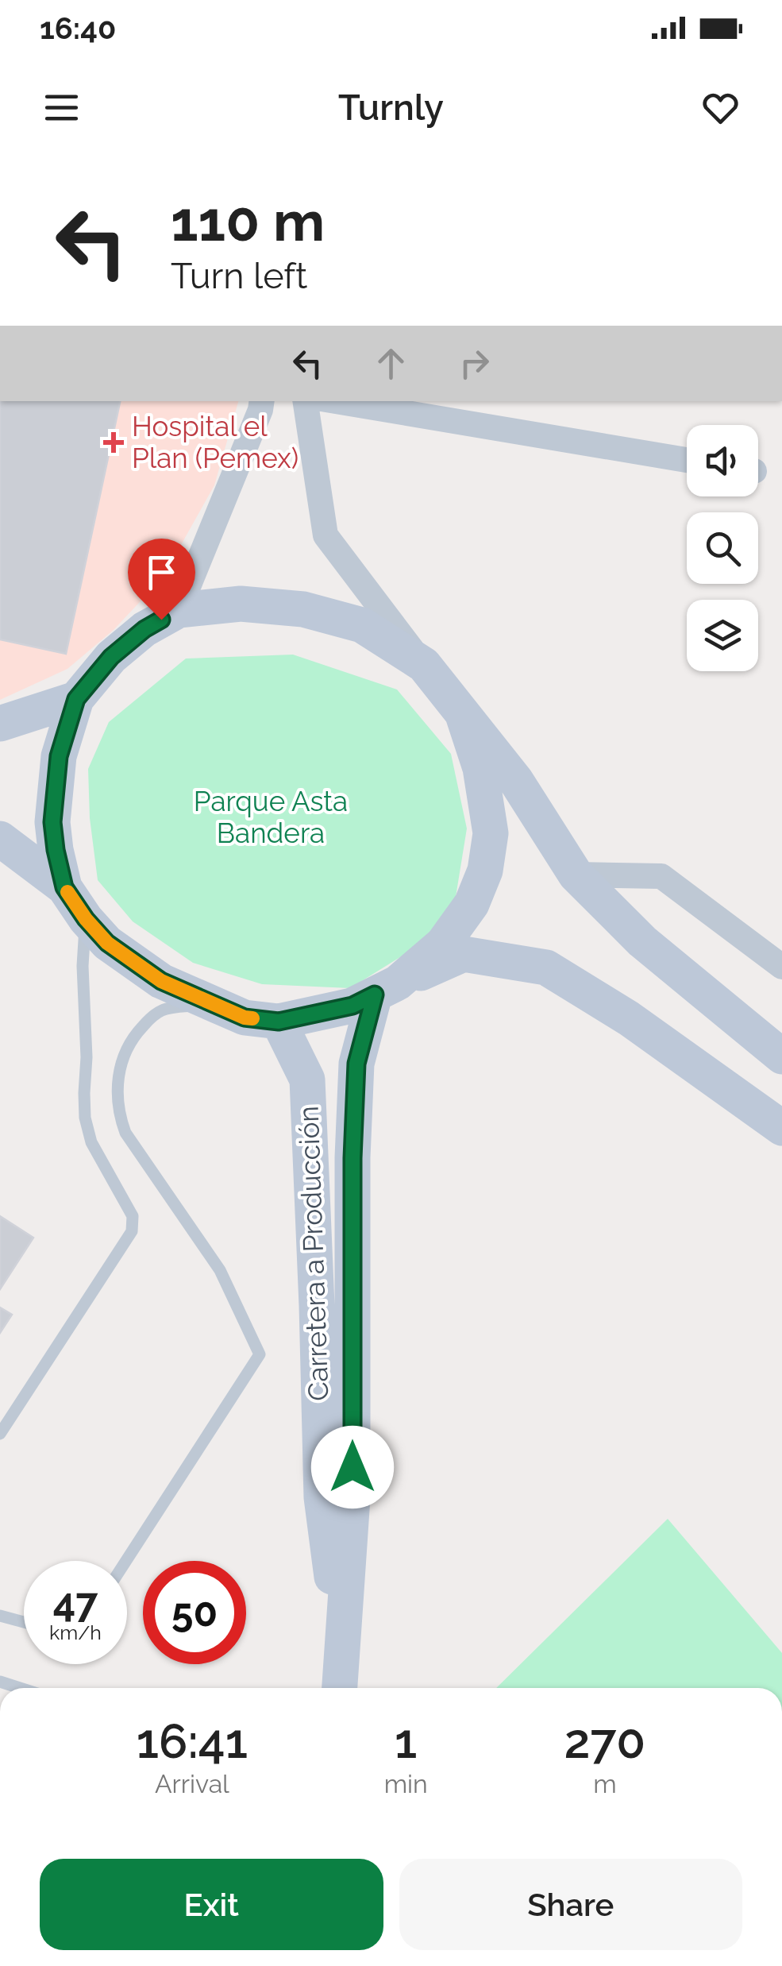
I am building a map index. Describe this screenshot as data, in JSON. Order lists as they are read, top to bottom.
{
  "streets": {
    "main road": ["Carretera a Producción"]
  },
  "parks": ["Parque Asta Bandera"],
  "places": {
    "health": ["Hospital el Plan (Pemex)"]
  },
  "page": {
    "status": "16:40",
    "header": "Turnly",
    "turn": ["110 m", "Turn left"],
    "speed": "47 km/h",
    "limit": "50",
    "eta": [
      "16:41",
      "Arrival",
      "1",
      "min",
      "270",
      "m"
    ],
    "buttons": ["Exit", "Share"]
  }
}
